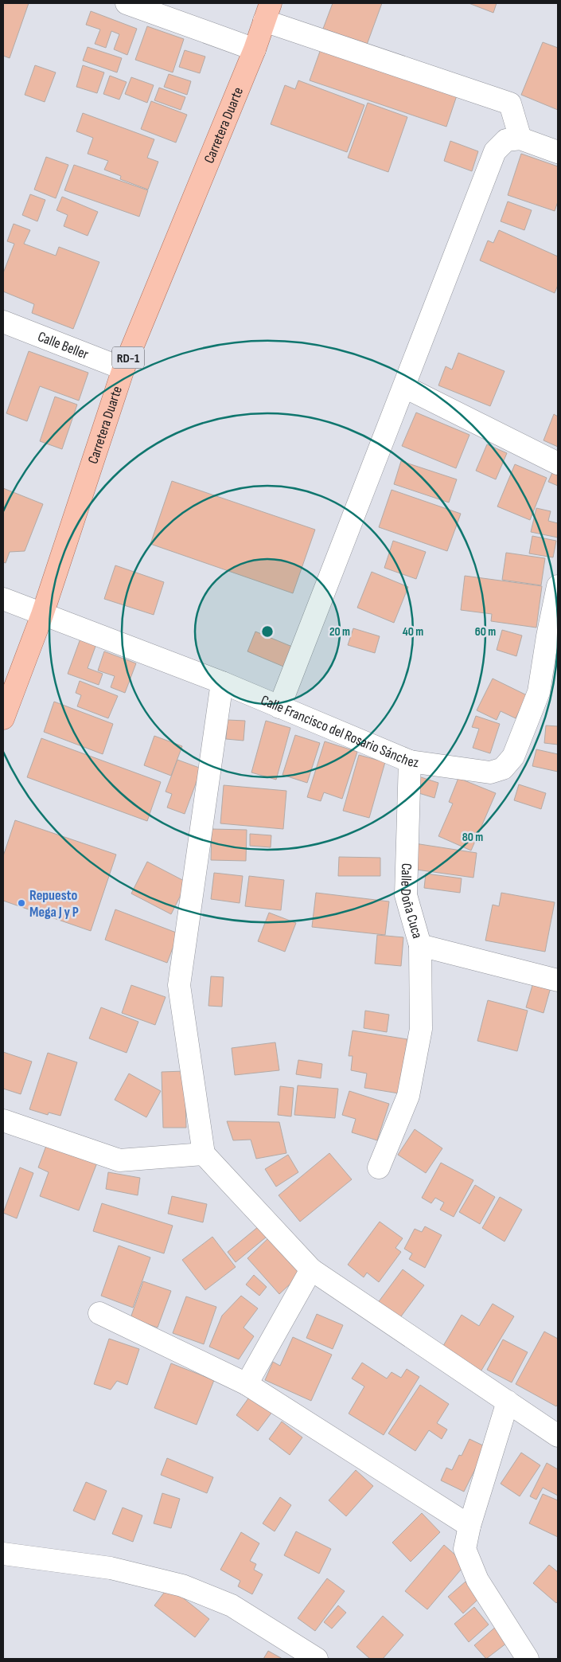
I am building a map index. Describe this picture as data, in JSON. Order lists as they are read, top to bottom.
{
  "streets": {
    "main road": ["Carretera Duarte", "RD-1"],
    "street": ["Calle Beller", "Calle Francisco del Rosario Sánchez", "Calle Doña Cuca"]
  },
  "crossings": [
    ["Carretera Duarte", "Calle Beller"],
    ["Carretera Duarte", "Calle Francisco del Rosario Sánchez"],
    ["Calle Francisco del Rosario Sánchez", "Calle Doña Cuca"]
  ],
  "places": ["Repuesto Mega J y P"],
  "rings": [
    "20 m",
    "40 m",
    "60 m",
    "80 m"
  ]
}
